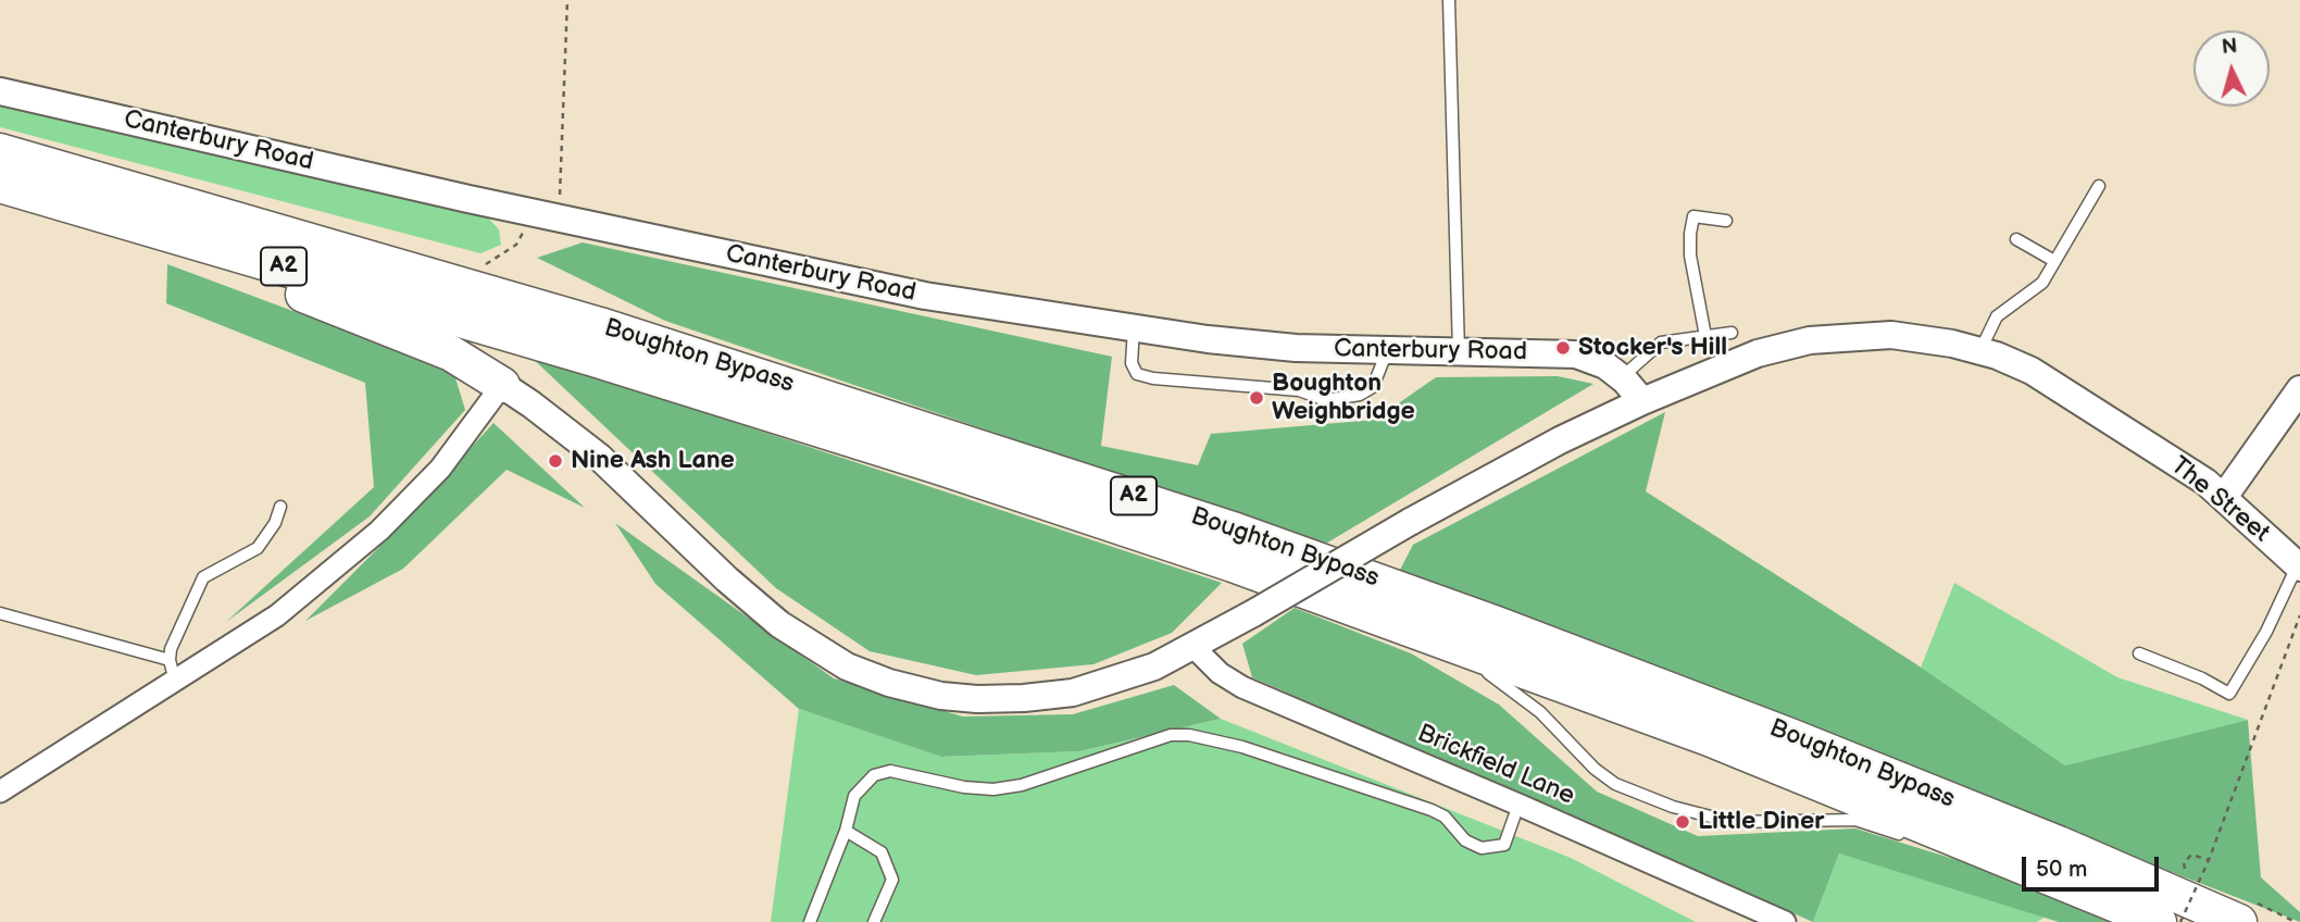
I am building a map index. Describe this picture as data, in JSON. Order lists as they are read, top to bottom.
{
  "streets": {
    "highway": ["A2", "Boughton Bypass"],
    "street": ["Canterbury Road", "The Street", "Brickfield Lane"]
  },
  "places": [
    "Stocker's Hill",
    "Boughton Weighbridge",
    "Nine Ash Lane",
    "Little Diner"
  ],
  "scale_bar": "50 m",
  "north": "top"
}
